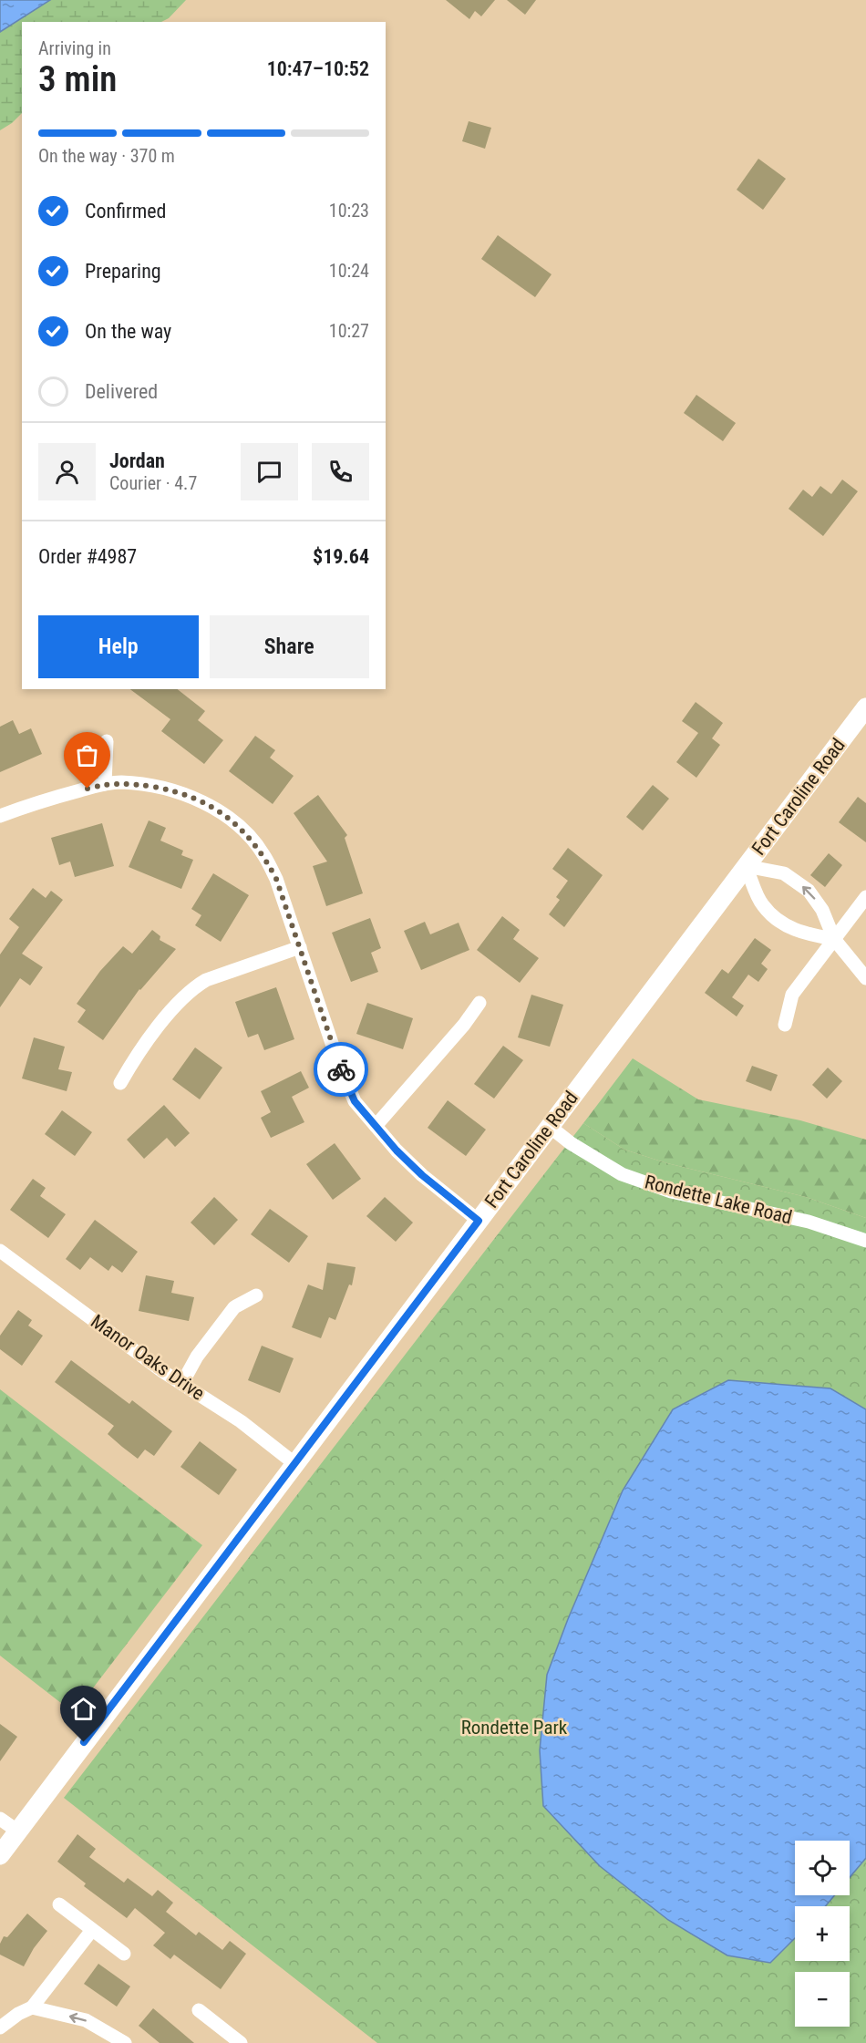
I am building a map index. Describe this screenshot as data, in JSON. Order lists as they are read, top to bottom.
{
  "streets": {
    "street": ["Fort Caroline Road", "Rondette Lake Road", "Manor Oaks Drive"]
  },
  "crossings": [
    ["Fort Caroline Road", "Rondette Lake Road"],
    ["Fort Caroline Road", "Manor Oaks Drive"]
  ],
  "parks": ["Rondette Park"],
  "page": {
    "heading": ["3 min", "Arriving in", "10:47–10:52"],
    "panel": [
      "Jordan",
      "Courier · 4.7",
      "Order #4987",
      "$19.64"
    ],
    "bar": "On the way · 370 m",
    "list": [
      ["Confirmed", "10:23"],
      ["Preparing", "10:24"],
      ["On the way", "10:27"],
      "Delivered"
    ],
    "buttons": ["Help", "Share"],
    "map_buttons": ["+", "−"]
  }
}
